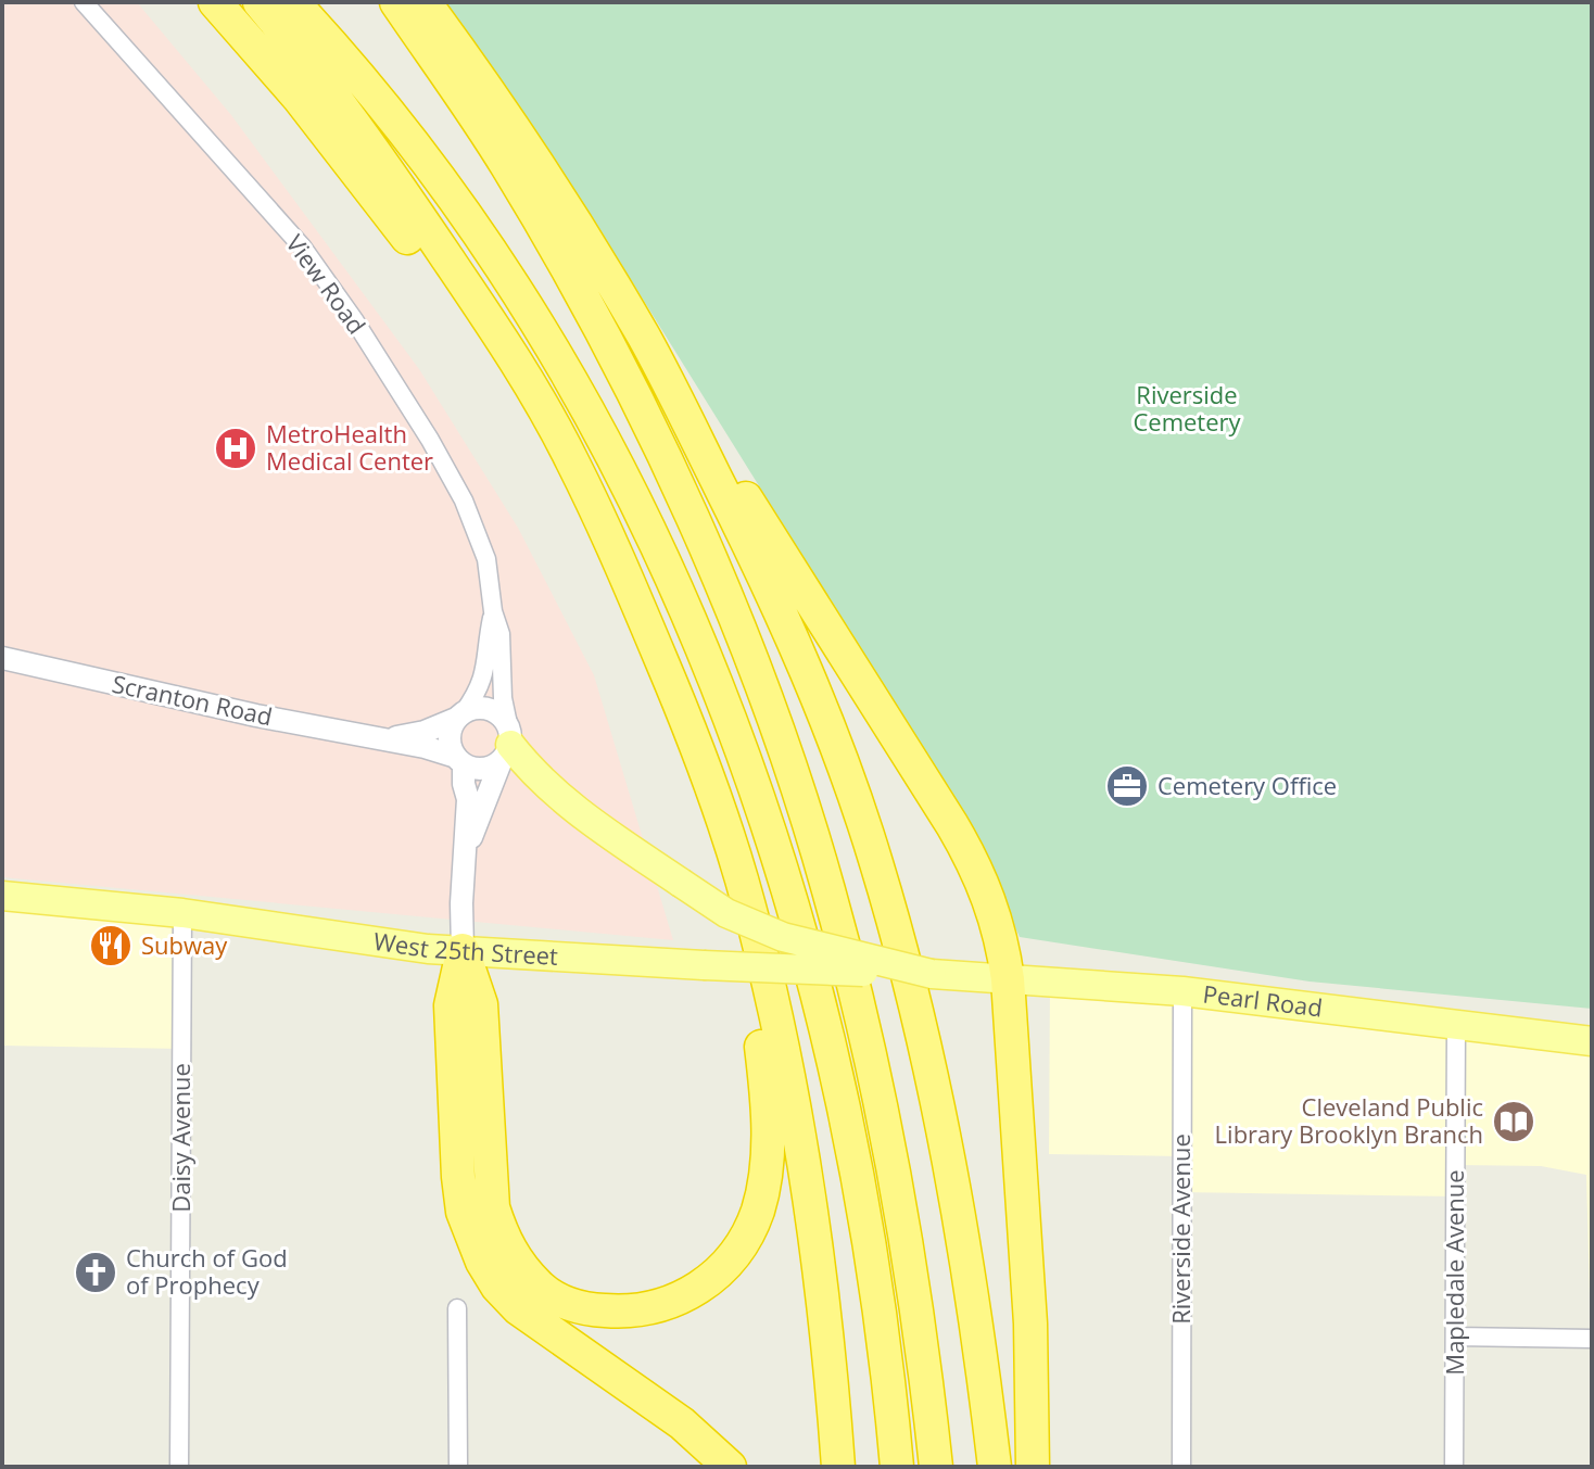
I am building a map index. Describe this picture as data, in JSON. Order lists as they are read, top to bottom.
{
  "streets": {
    "main road": ["West 25th Street", "Pearl Road"],
    "street": [
      "View Road",
      "Scranton Road",
      "Daisy Avenue",
      "Riverside Avenue",
      "Mapledale Avenue"
    ]
  },
  "crossings": [
    ["View Road", "Scranton Road"],
    ["West 25th Street", "Pearl Road"],
    ["West 25th Street", "Daisy Avenue"],
    ["Pearl Road", "Riverside Avenue"],
    ["Pearl Road", "Mapledale Avenue"]
  ],
  "parks": ["Riverside Cemetery"],
  "places": {
    "hospital": ["MetroHealth Medical Center"],
    "office": ["Cemetery Office"],
    "restaurant": ["Subway"],
    "library": ["Cleveland Public Library Brooklyn Branch"],
    "church": ["Church of God of Prophecy"]
  }
}
